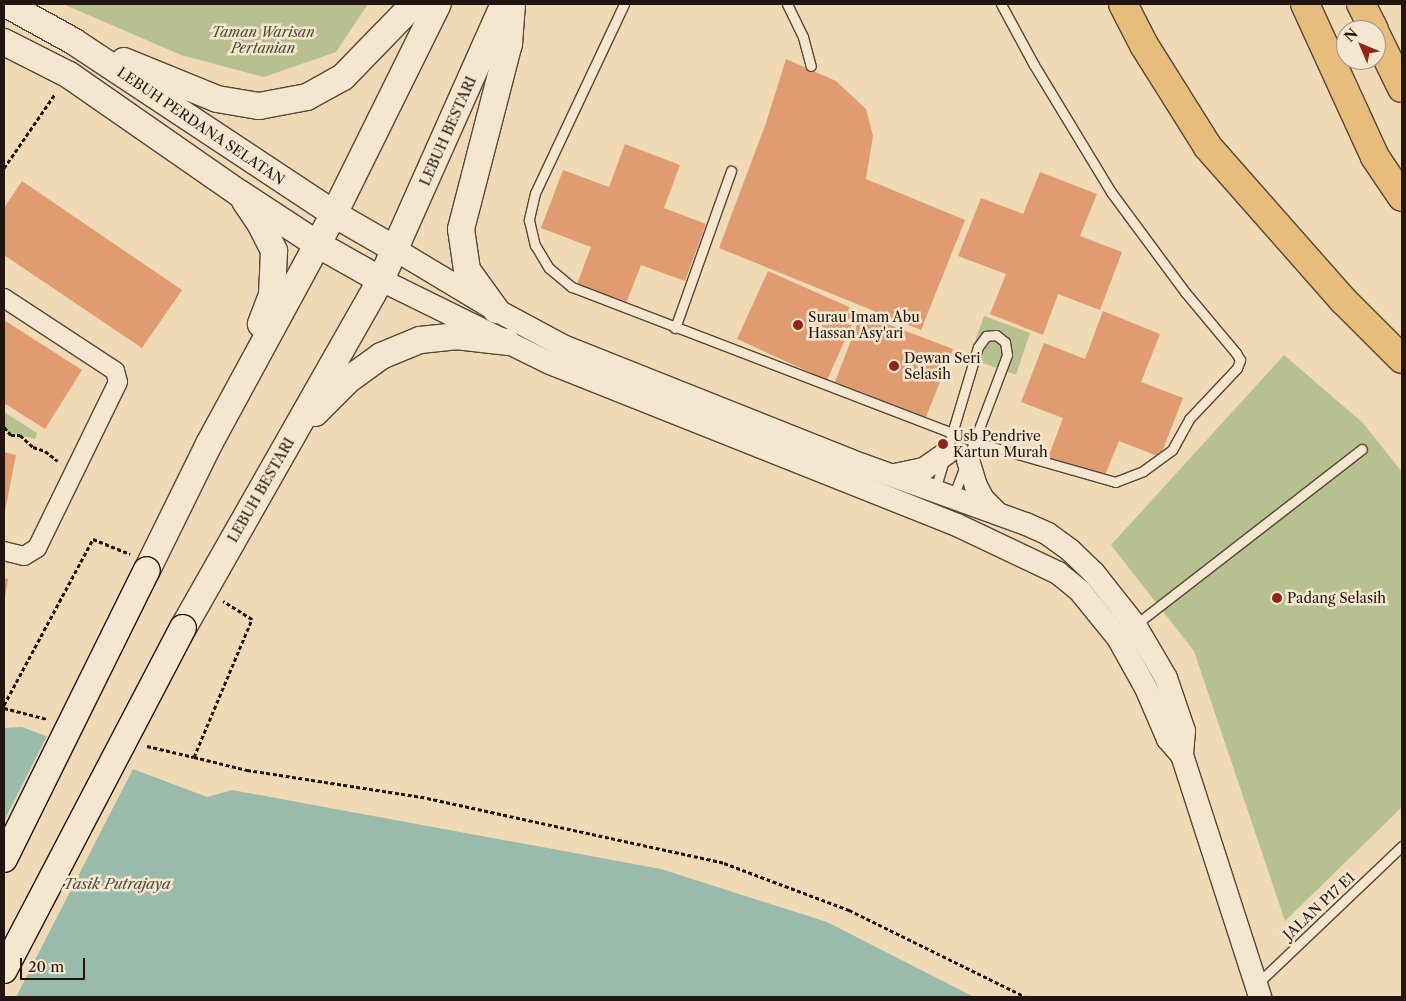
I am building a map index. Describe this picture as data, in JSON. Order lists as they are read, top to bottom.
{
  "streets": {
    "main road": ["LEBUH PERDANA SELATAN", "LEBUH BESTARI"],
    "lane": ["JALAN P17 E1"]
  },
  "crossings": [
    ["LEBUH PERDANA SELATAN", "LEBUH BESTARI"]
  ],
  "water": ["Tasik Putrajaya"],
  "parks": ["Taman Warisan Pertanian"],
  "places": [
    "Surau Imam Abu Hassan Asy'ari",
    "Dewan Seri Selasih",
    "Usb Pendrive Kartun Murah",
    "Padang Selasih"
  ],
  "scale_bar": "20 m",
  "north": "top left"
}
